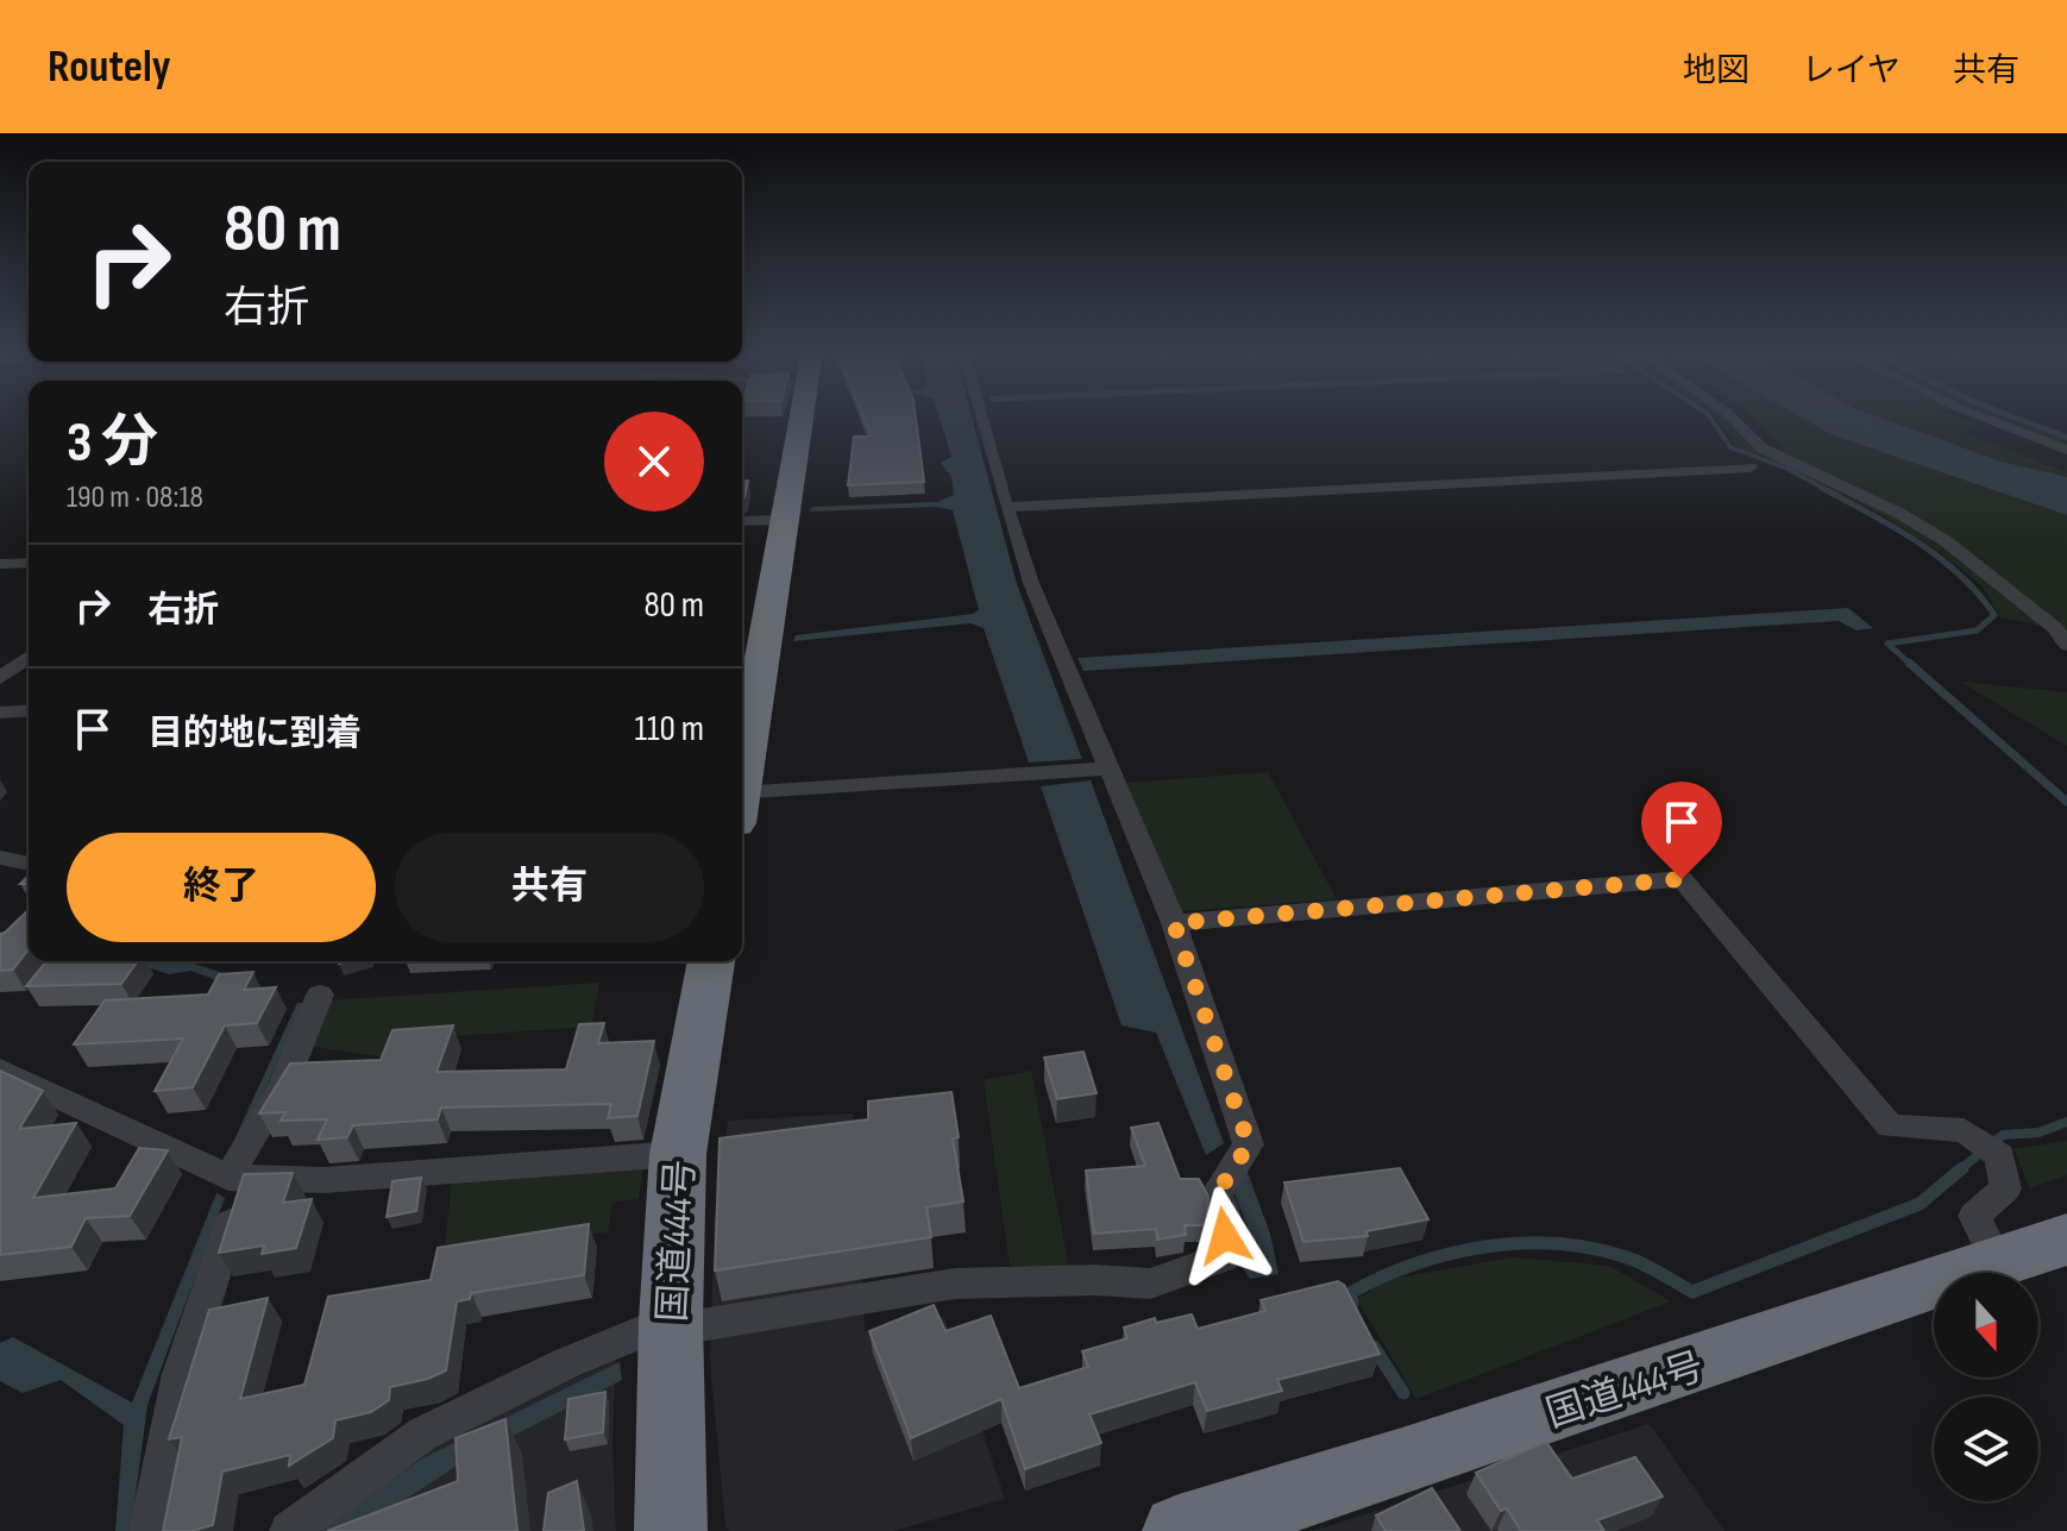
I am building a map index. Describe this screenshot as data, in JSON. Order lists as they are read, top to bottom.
{
  "streets": {
    "highway": ["国道444号"]
  },
  "north": "bottom",
  "page": {
    "header": "Routely",
    "nav": ["地図", "レイヤ", "共有"],
    "turn": ["80 m", "右折"],
    "heading": ["3 分", "190 m · 08:18"],
    "list": [
      {
        "name": "右折",
        "value": "80 m"
      },
      {
        "name": "目的地に到着",
        "value": "110 m"
      }
    ],
    "buttons": ["終了", "共有"]
  }
}
